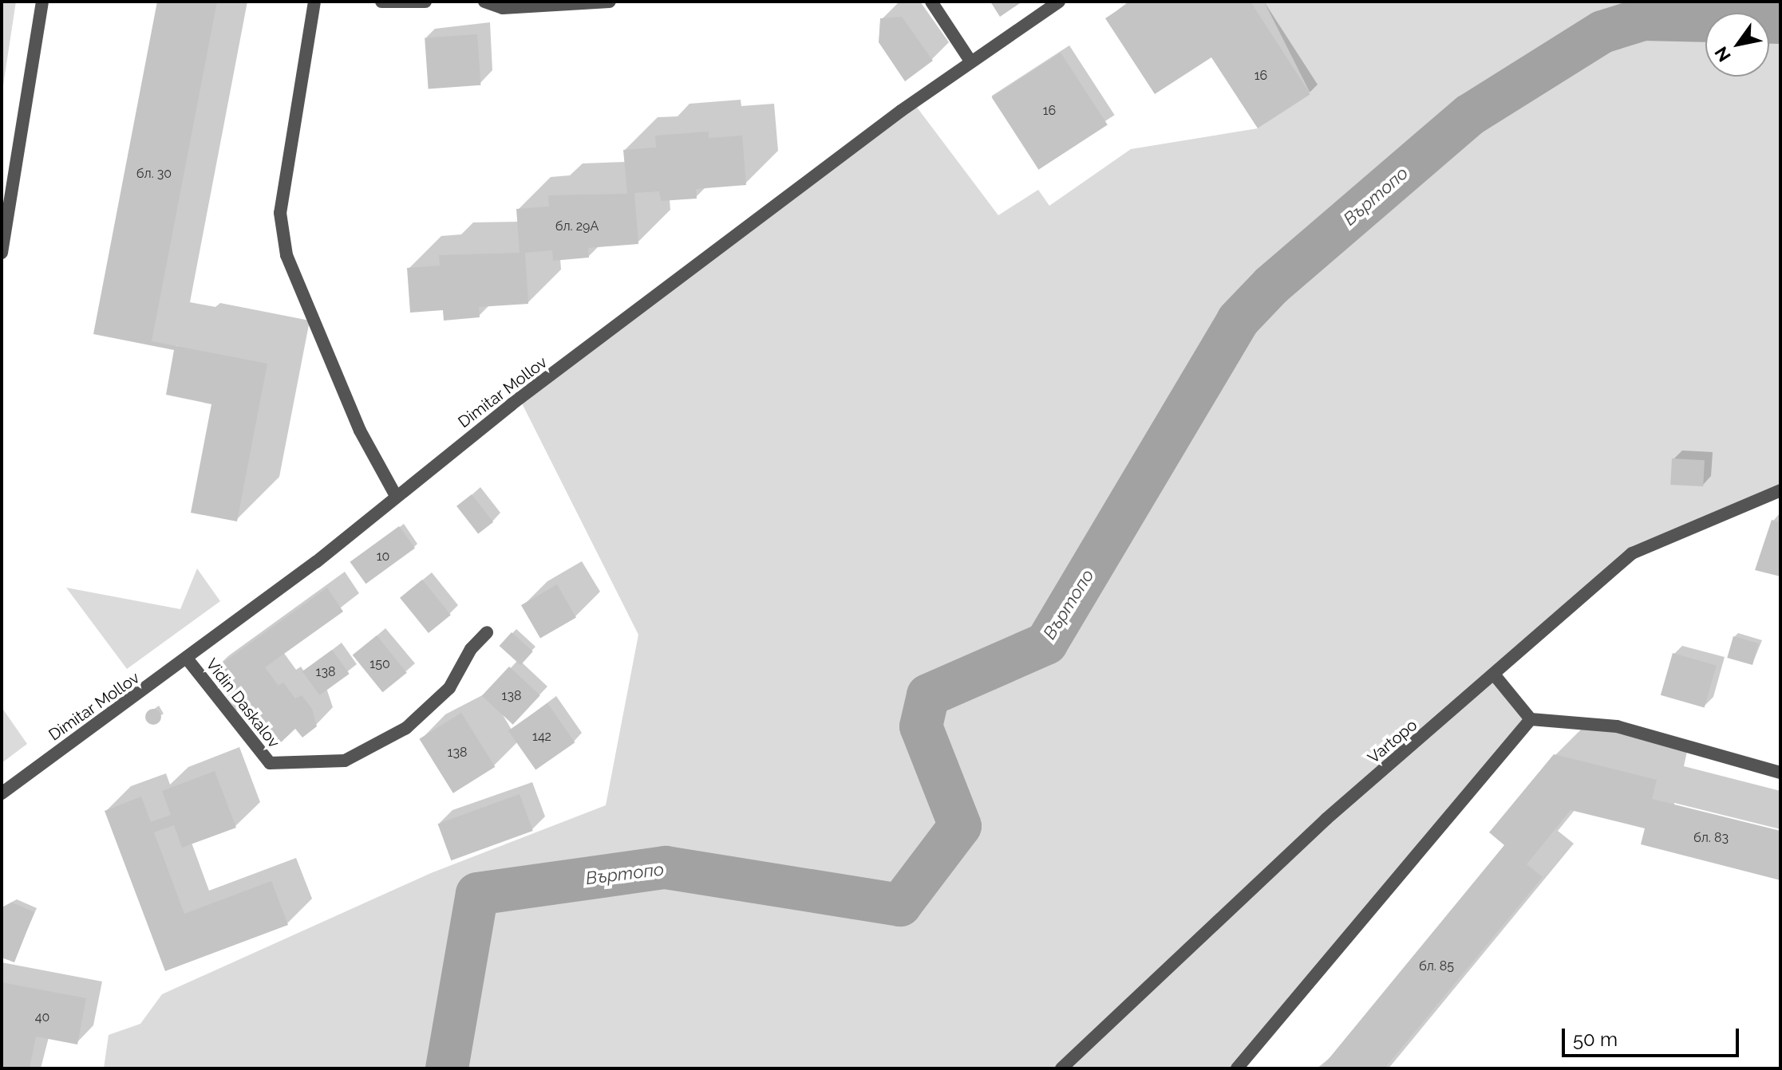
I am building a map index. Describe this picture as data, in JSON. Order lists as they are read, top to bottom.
{
  "streets": {
    "street": ["Dimitar Mollov", "Vidin Daskalov", "Vartopo"]
  },
  "crossings": [
    ["Dimitar Mollov", "Vidin Daskalov"]
  ],
  "water": ["Въртопо"],
  "house_numbers": [
    "16",
    "16",
    "бл. 30",
    "бл. 29А",
    "10",
    "150",
    "138",
    "138",
    "142",
    "138",
    "бл. 83",
    "бл. 85",
    "40"
  ],
  "scale_bar": "50 m",
  "north": "bottom left"
}
